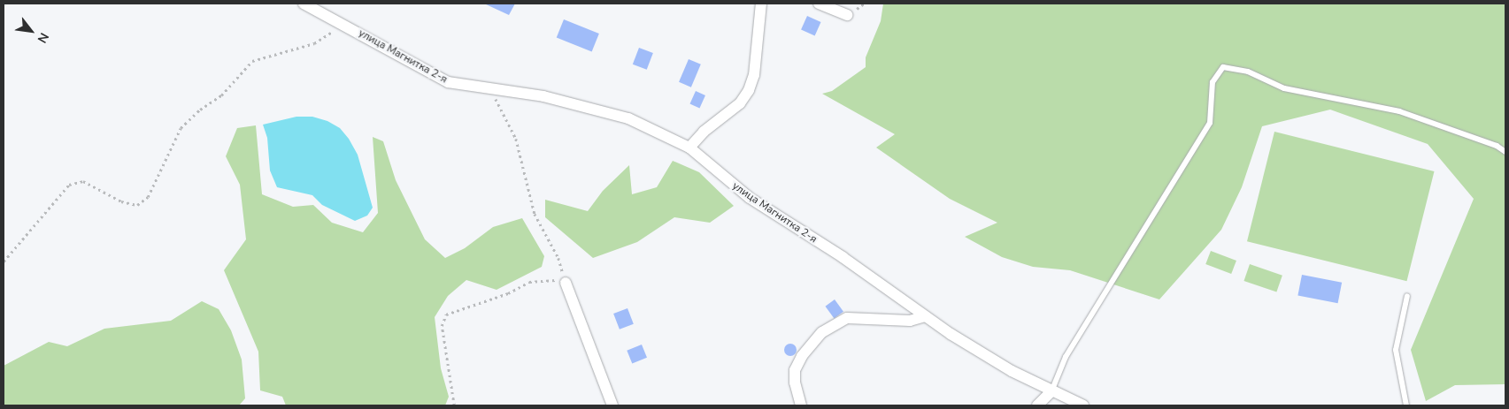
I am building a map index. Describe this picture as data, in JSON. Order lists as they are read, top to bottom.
{
  "streets": {
    "street": ["улица Магнитка 2-я"]
  },
  "north": "bottom right"
}
